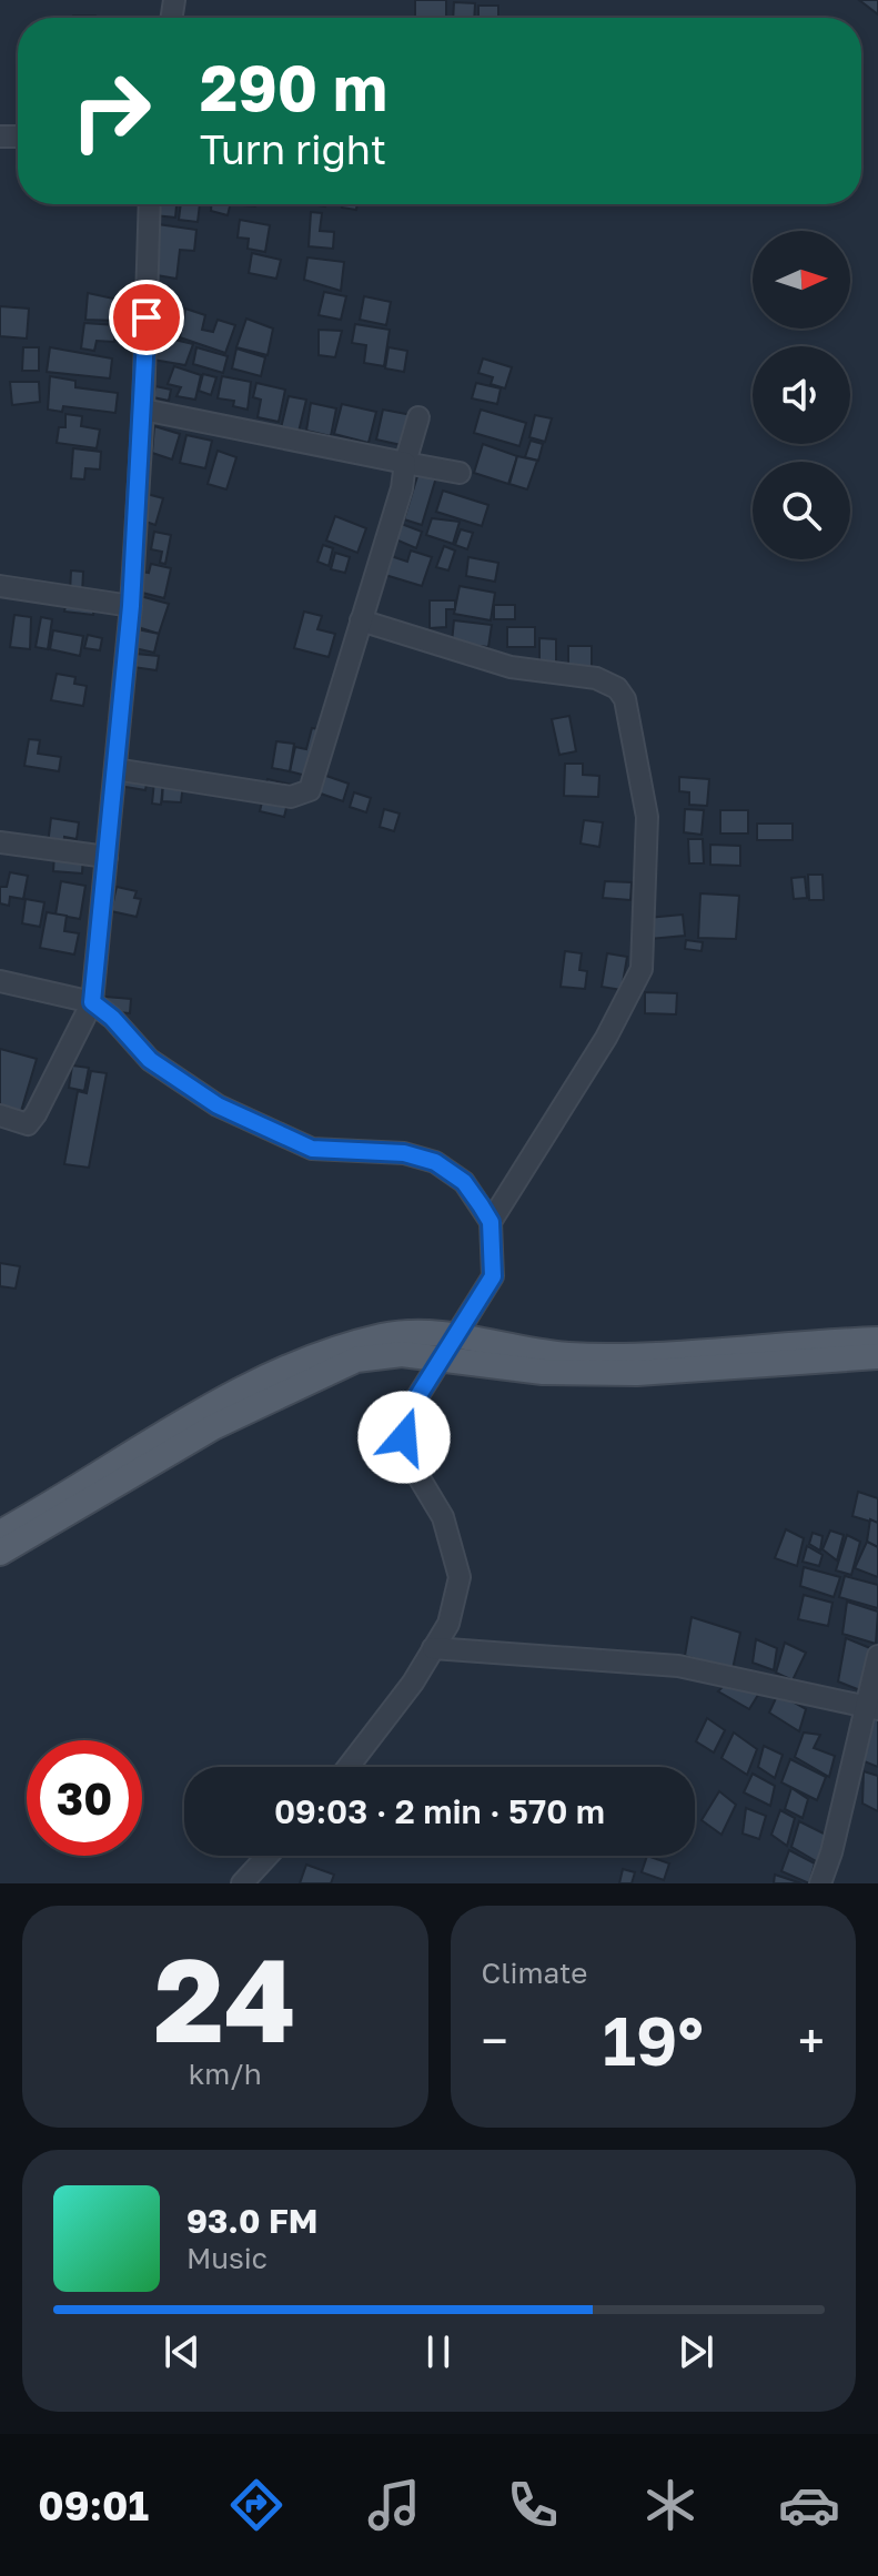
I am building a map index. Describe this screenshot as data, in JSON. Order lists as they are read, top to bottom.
{
  "north": "right",
  "page": {
    "turn": ["290 m", "Turn right"],
    "limit": "30",
    "trip": "09:03 · 2 min · 570 m",
    "tile": [
      ["24", "km/h"],
      "Climate"
    ],
    "heat": ["−", "19°", "+"],
    "song": ["93.0 FM", "Music"],
    "tabs": "09:01"
  }
}
